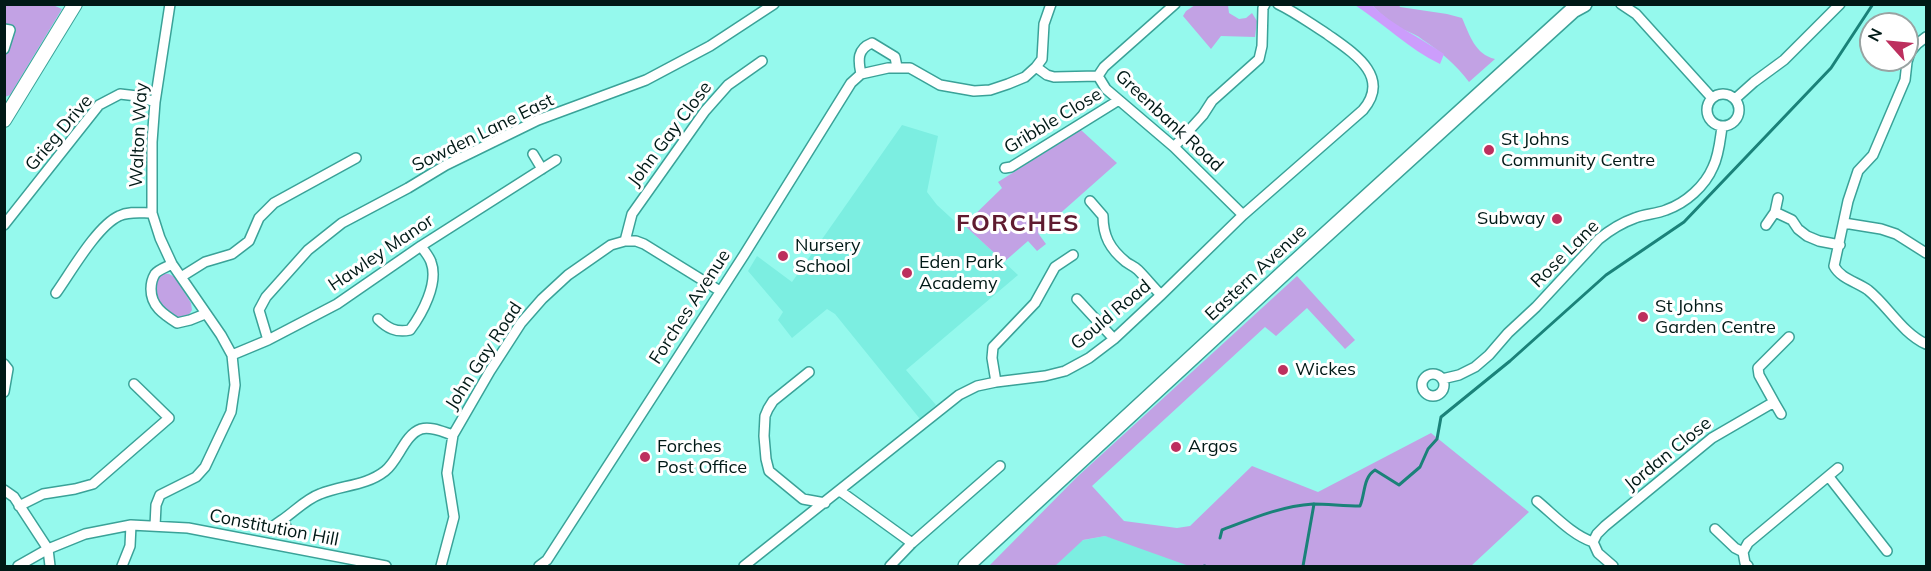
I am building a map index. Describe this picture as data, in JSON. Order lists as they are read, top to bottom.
{
  "streets": {
    "main road": ["Eastern Avenue"],
    "street": [
      "Gribble Close",
      "Greenbank Road",
      "Grieg Drive",
      "Sowden Lane East",
      "John Gay Close",
      "Walton Way",
      "Hawley Manor",
      "Rose Lane",
      "Forches Avenue",
      "Gould Road",
      "John Gay Road",
      "Jordan Close",
      "Constitution Hill"
    ]
  },
  "crossings": [
    ["Gribble Close", "Greenbank Road"],
    ["Greenbank Road", "Gould Road"],
    ["Grieg Drive", "Walton Way"],
    ["Sowden Lane East", "Hawley Manor"],
    ["John Gay Close", "John Gay Road"],
    ["Walton Way", "Hawley Manor"]
  ],
  "districts": ["FORCHES"],
  "places": [
    "St Johns Community Centre",
    "Subway",
    "Nursery School",
    "Eden Park Academy",
    "St Johns Garden Centre",
    "Wickes",
    "Argos",
    "Forches Post Office"
  ],
  "north": "top left"
}
